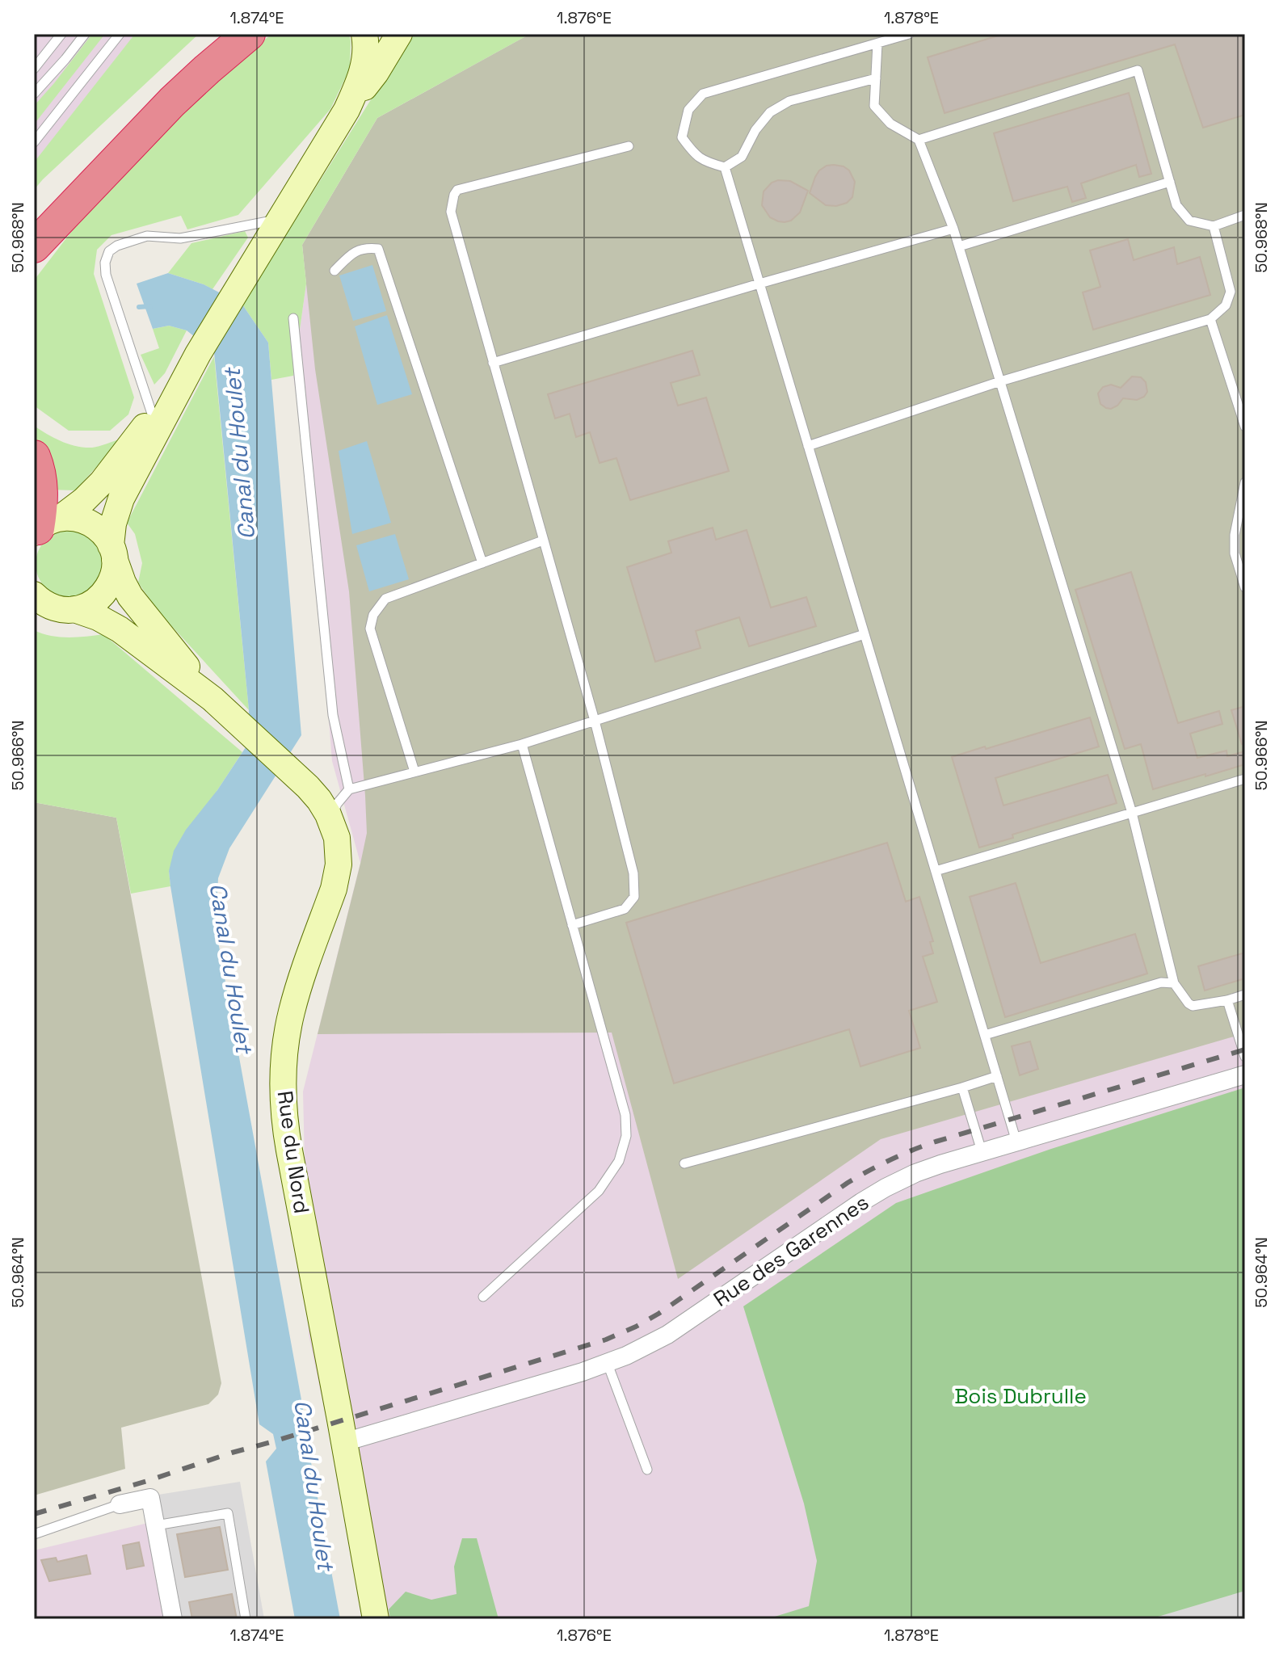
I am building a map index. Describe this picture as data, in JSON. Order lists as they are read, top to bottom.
{
  "streets": {
    "street": ["Rue du Nord", "Rue des Garennes"]
  },
  "crossings": [
    ["Rue du Nord", "Rue des Garennes"]
  ],
  "water": ["Canal du Houlet"],
  "parks": ["Bois Dubrulle"],
  "coordinates": [
    "1.874°E",
    "1.876°E",
    "1.878°E",
    "50.968°N",
    "50.966°N",
    "50.964°N"
  ]
}
